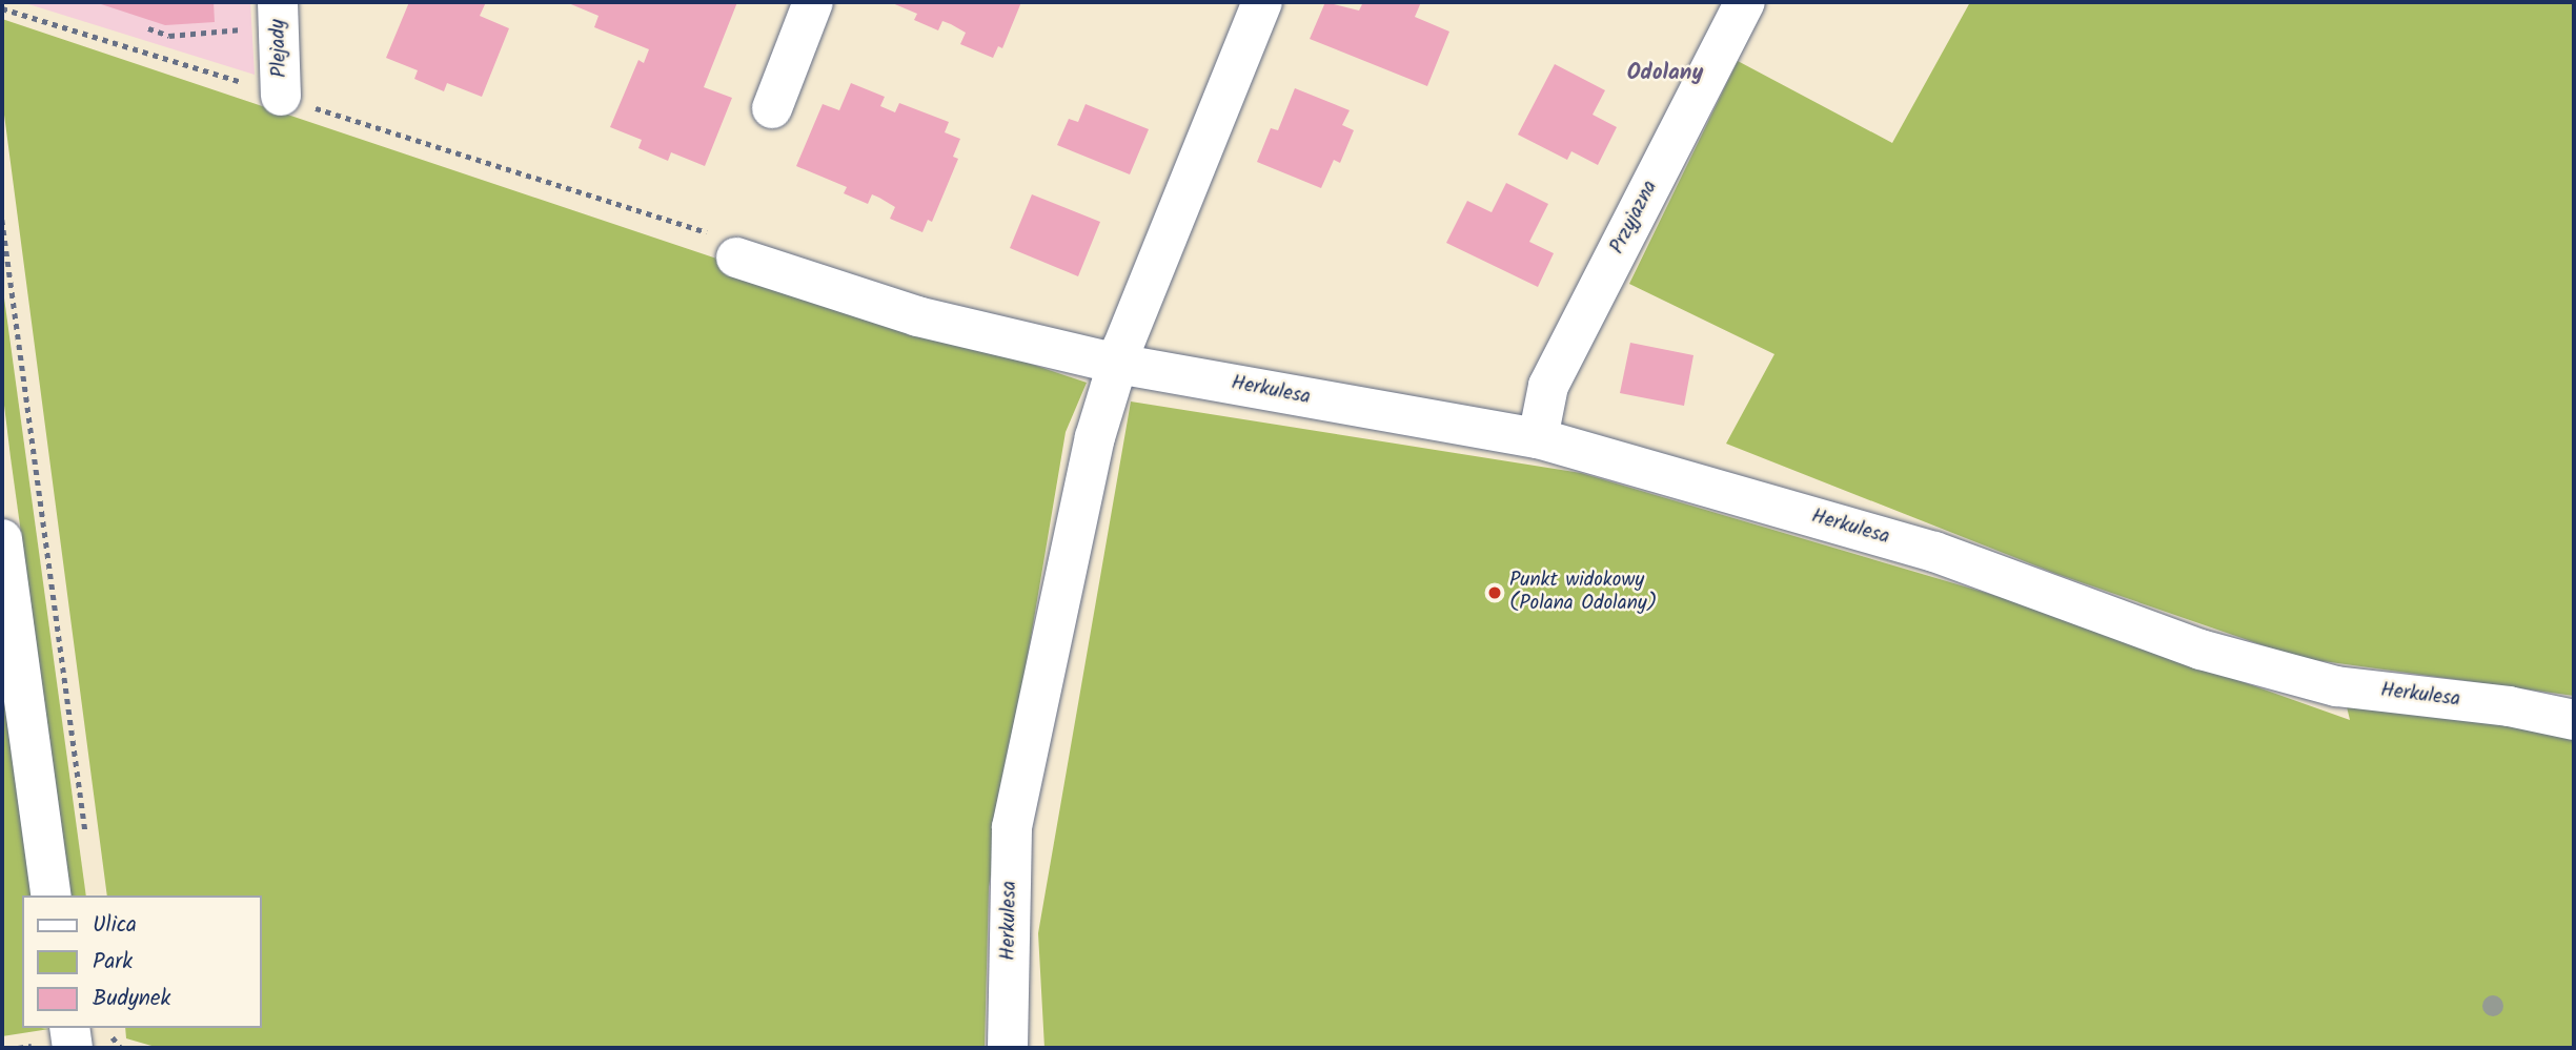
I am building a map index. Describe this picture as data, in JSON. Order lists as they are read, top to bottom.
{
  "streets": {
    "street": ["Plejady", "Przyjazna", "Herkulesa"]
  },
  "crossings": [
    ["Przyjazna", "Herkulesa"]
  ],
  "districts": ["Odolany"],
  "places": ["Punkt widokowy (Polana Odolany)"],
  "legend": ["Ulica", "Park", "Budynek"]
}
